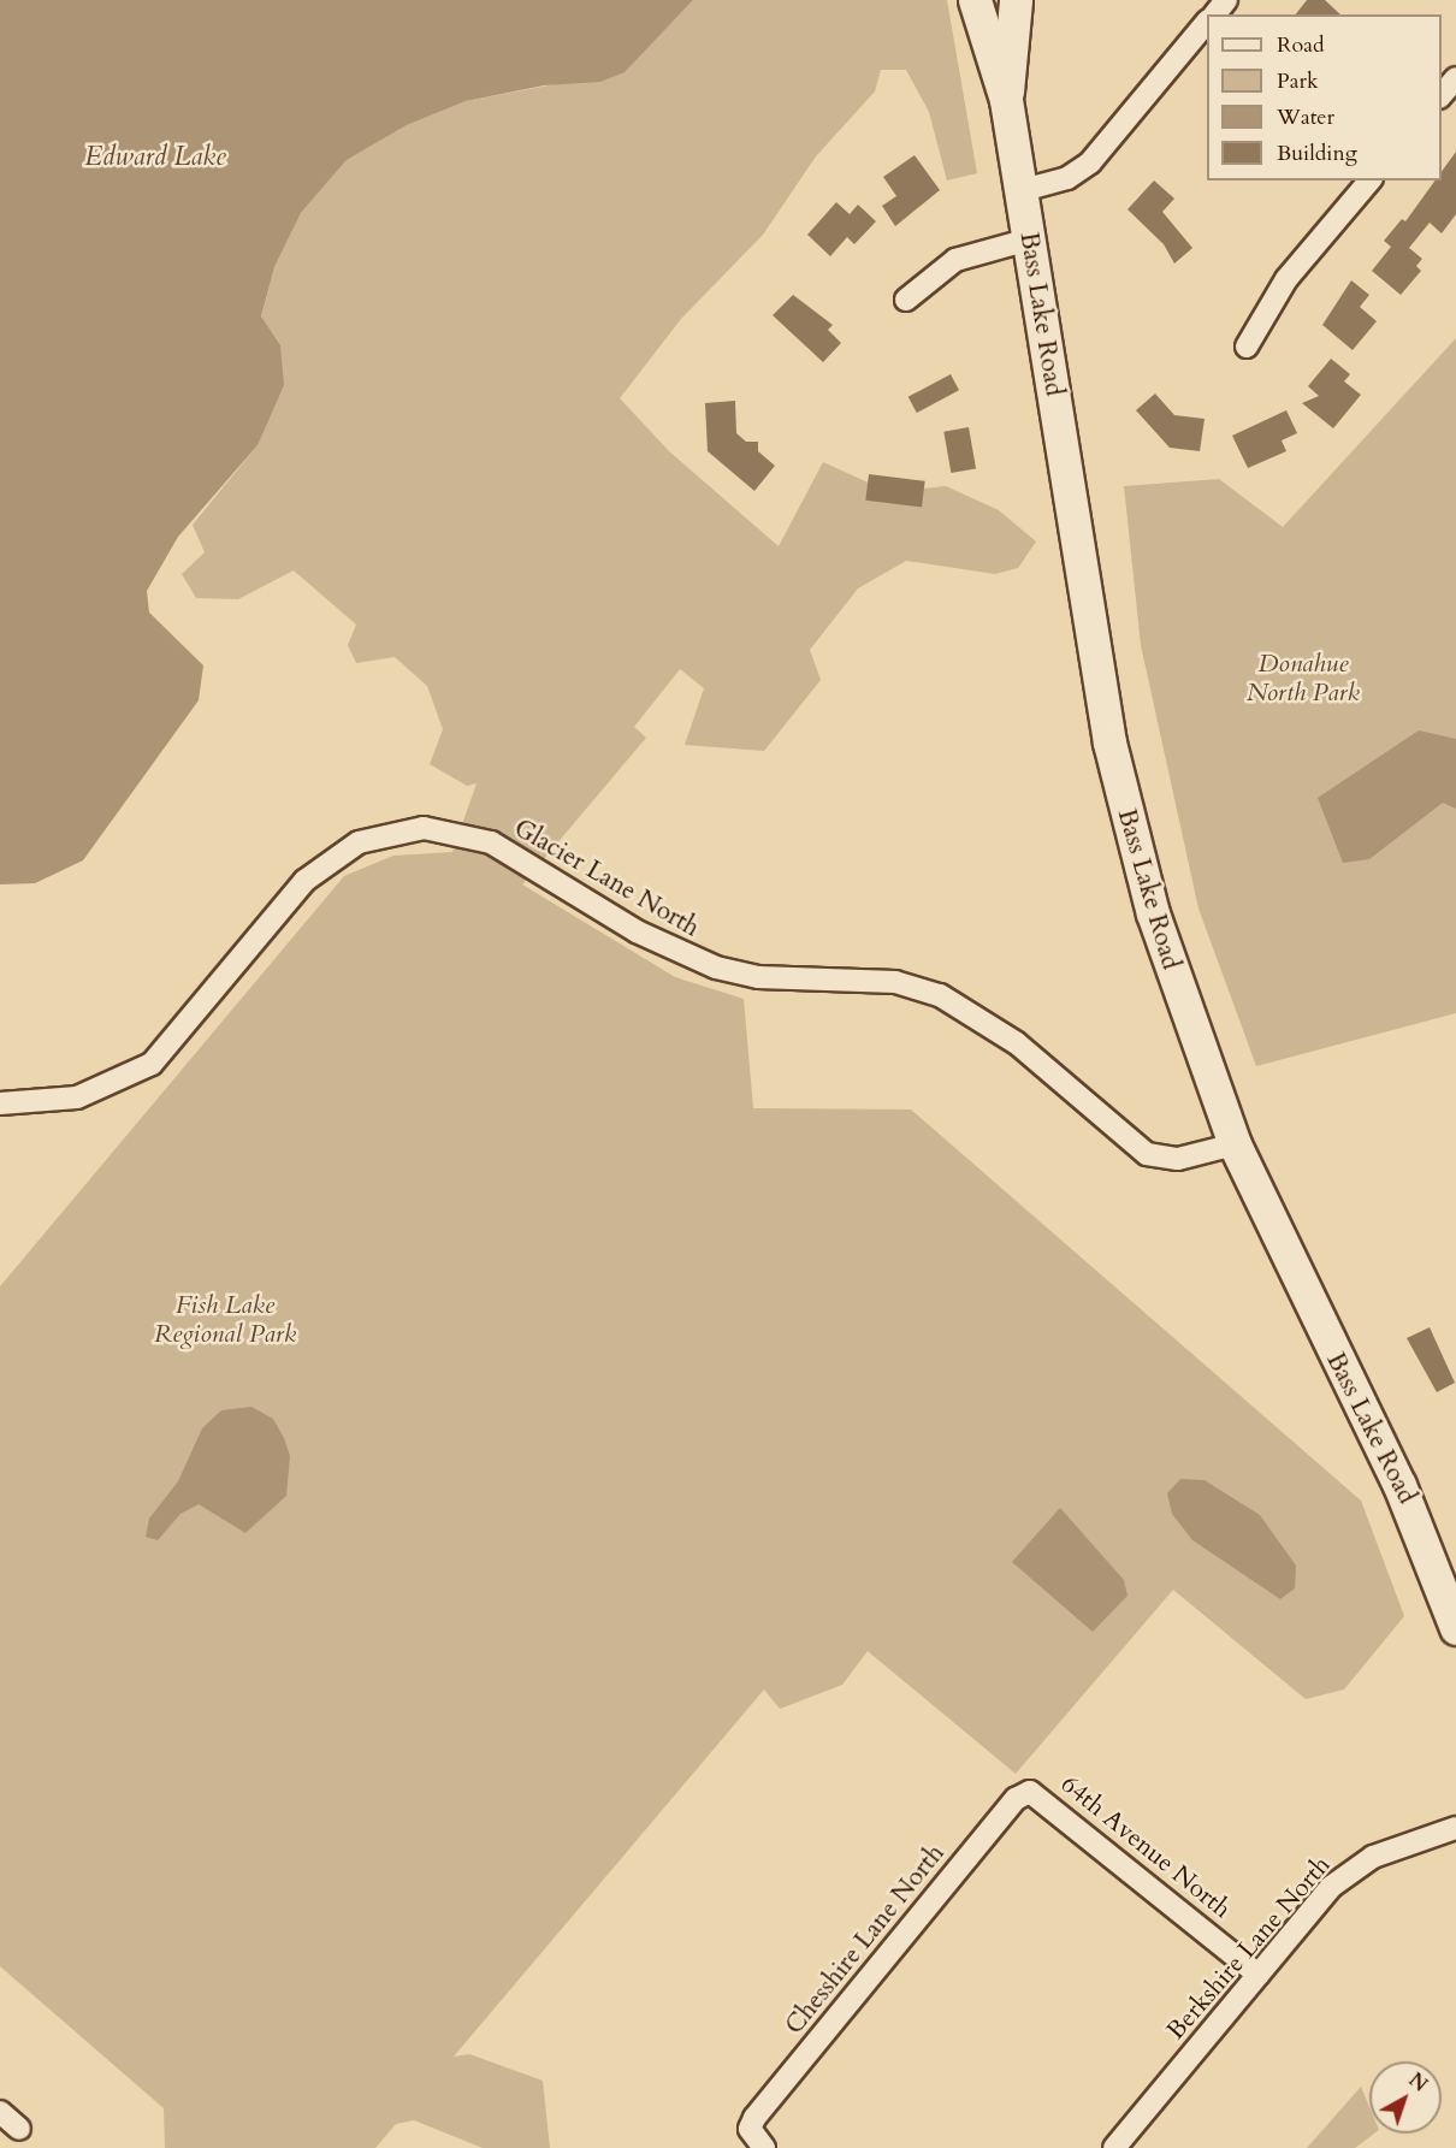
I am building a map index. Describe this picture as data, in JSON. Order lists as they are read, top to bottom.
{
  "streets": {
    "main road": ["Bass Lake Road"],
    "street": [
      "Glacier Lane North",
      "64th Avenue North",
      "Chesshire Lane North",
      "Berkshire Lane North"
    ]
  },
  "crossings": [
    ["Bass Lake Road", "Glacier Lane North"],
    ["64th Avenue North", "Chesshire Lane North"],
    ["64th Avenue North", "Berkshire Lane North"]
  ],
  "water": ["Edward Lake"],
  "parks": ["Donahue North Park", "Fish Lake Regional Park"],
  "legend": [
    "Road",
    "Park",
    "Water",
    "Building"
  ],
  "north": "top right"
}
